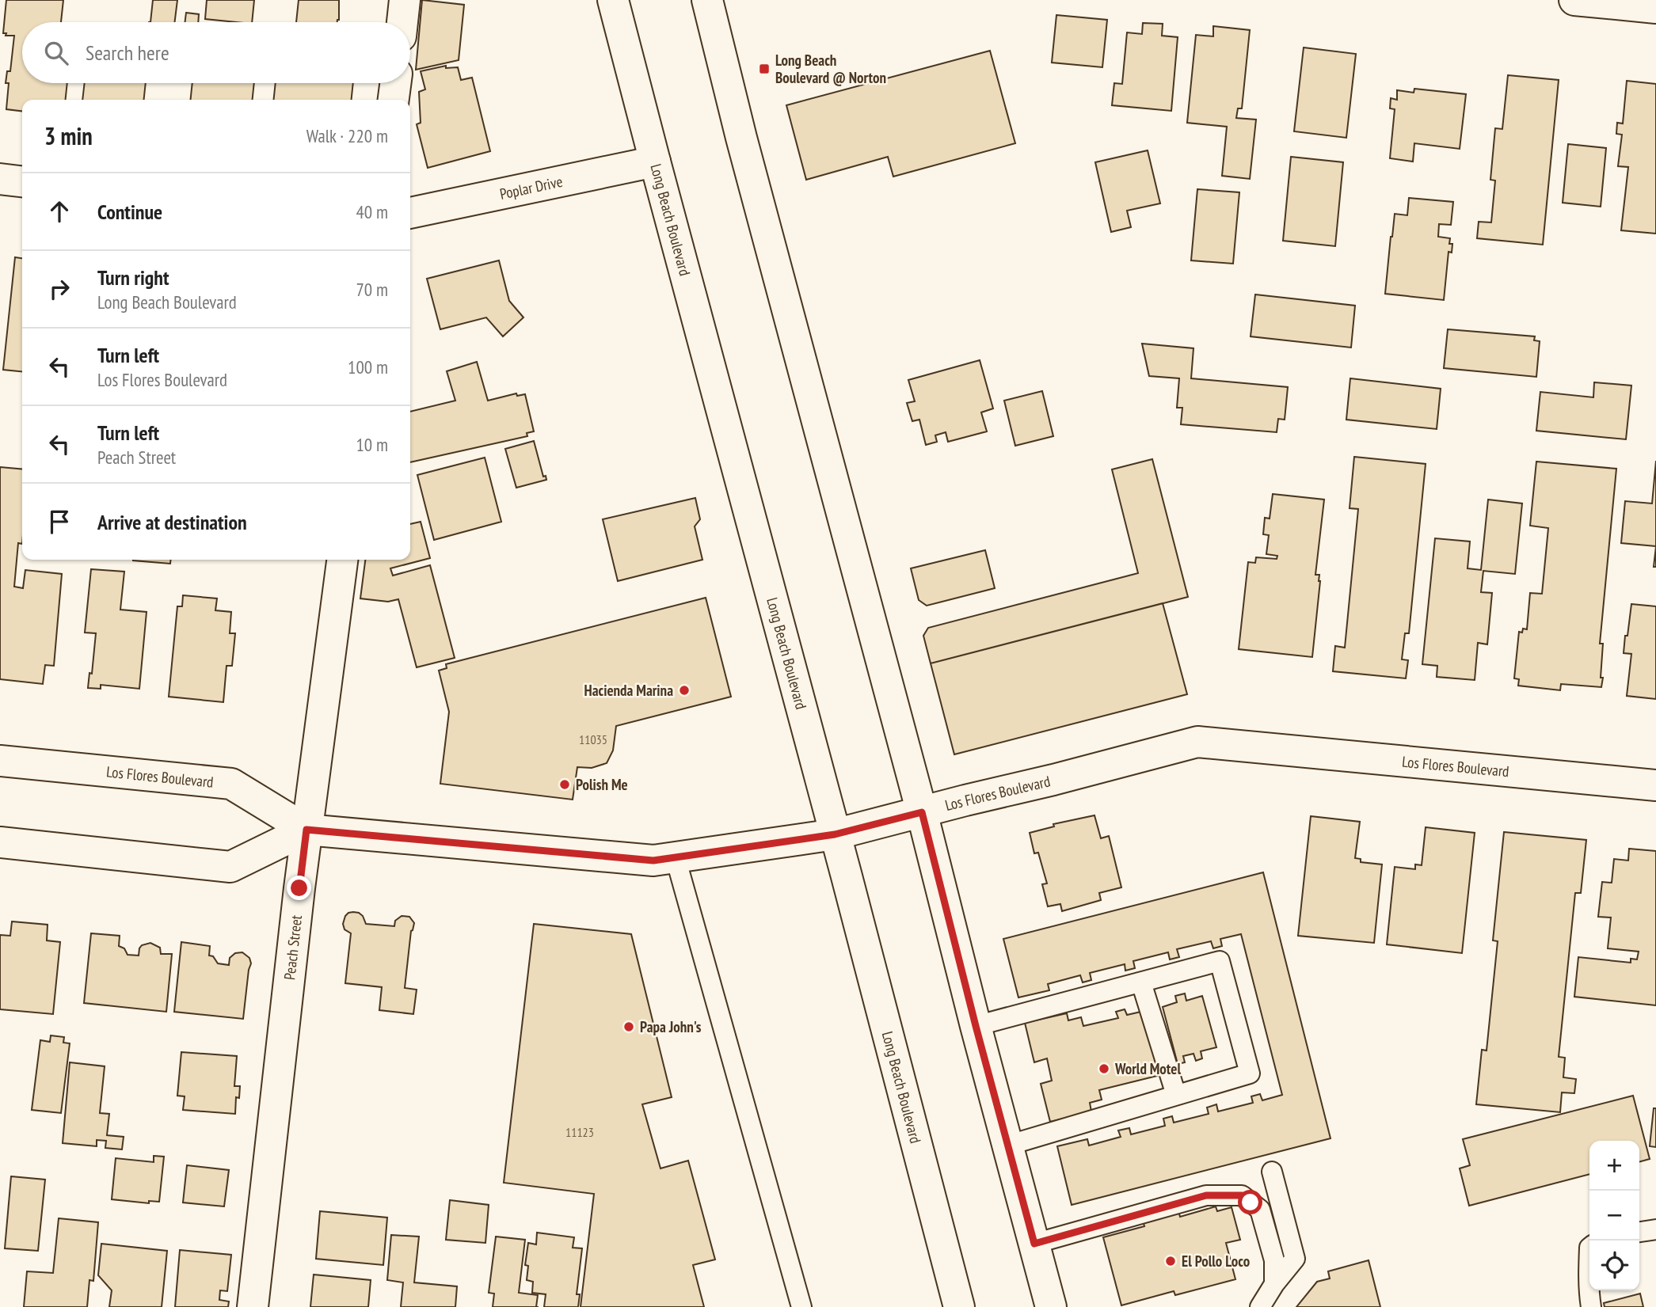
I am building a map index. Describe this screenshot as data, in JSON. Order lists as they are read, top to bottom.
{
  "streets": {
    "street": [
      "Poplar Drive",
      "Long Beach Boulevard",
      "Los Flores Boulevard",
      "Peach Street"
    ]
  },
  "crossings": [
    ["Poplar Drive", "Long Beach Boulevard"],
    ["Long Beach Boulevard", "Los Flores Boulevard"],
    ["Los Flores Boulevard", "Peach Street"]
  ],
  "places": {
    "transit": ["Long Beach Boulevard @ Norton"],
    "other": [
      "Hacienda Marina",
      "Polish Me",
      "Papa John's",
      "World Motel",
      "El Pollo Loco"
    ]
  },
  "house_numbers": ["11035", "11123"],
  "page": {
    "search": "Search here",
    "heading": ["3 min", "Walk · 220 m"],
    "list": [
      ["Continue", "40 m"],
      ["Turn right", "Long Beach Boulevard", "70 m"],
      ["Turn left", "Los Flores Boulevard", "100 m"],
      ["Turn left", "Peach Street", "10 m"],
      "Arrive at destination"
    ],
    "map_buttons": ["+", "−"]
  }
}
